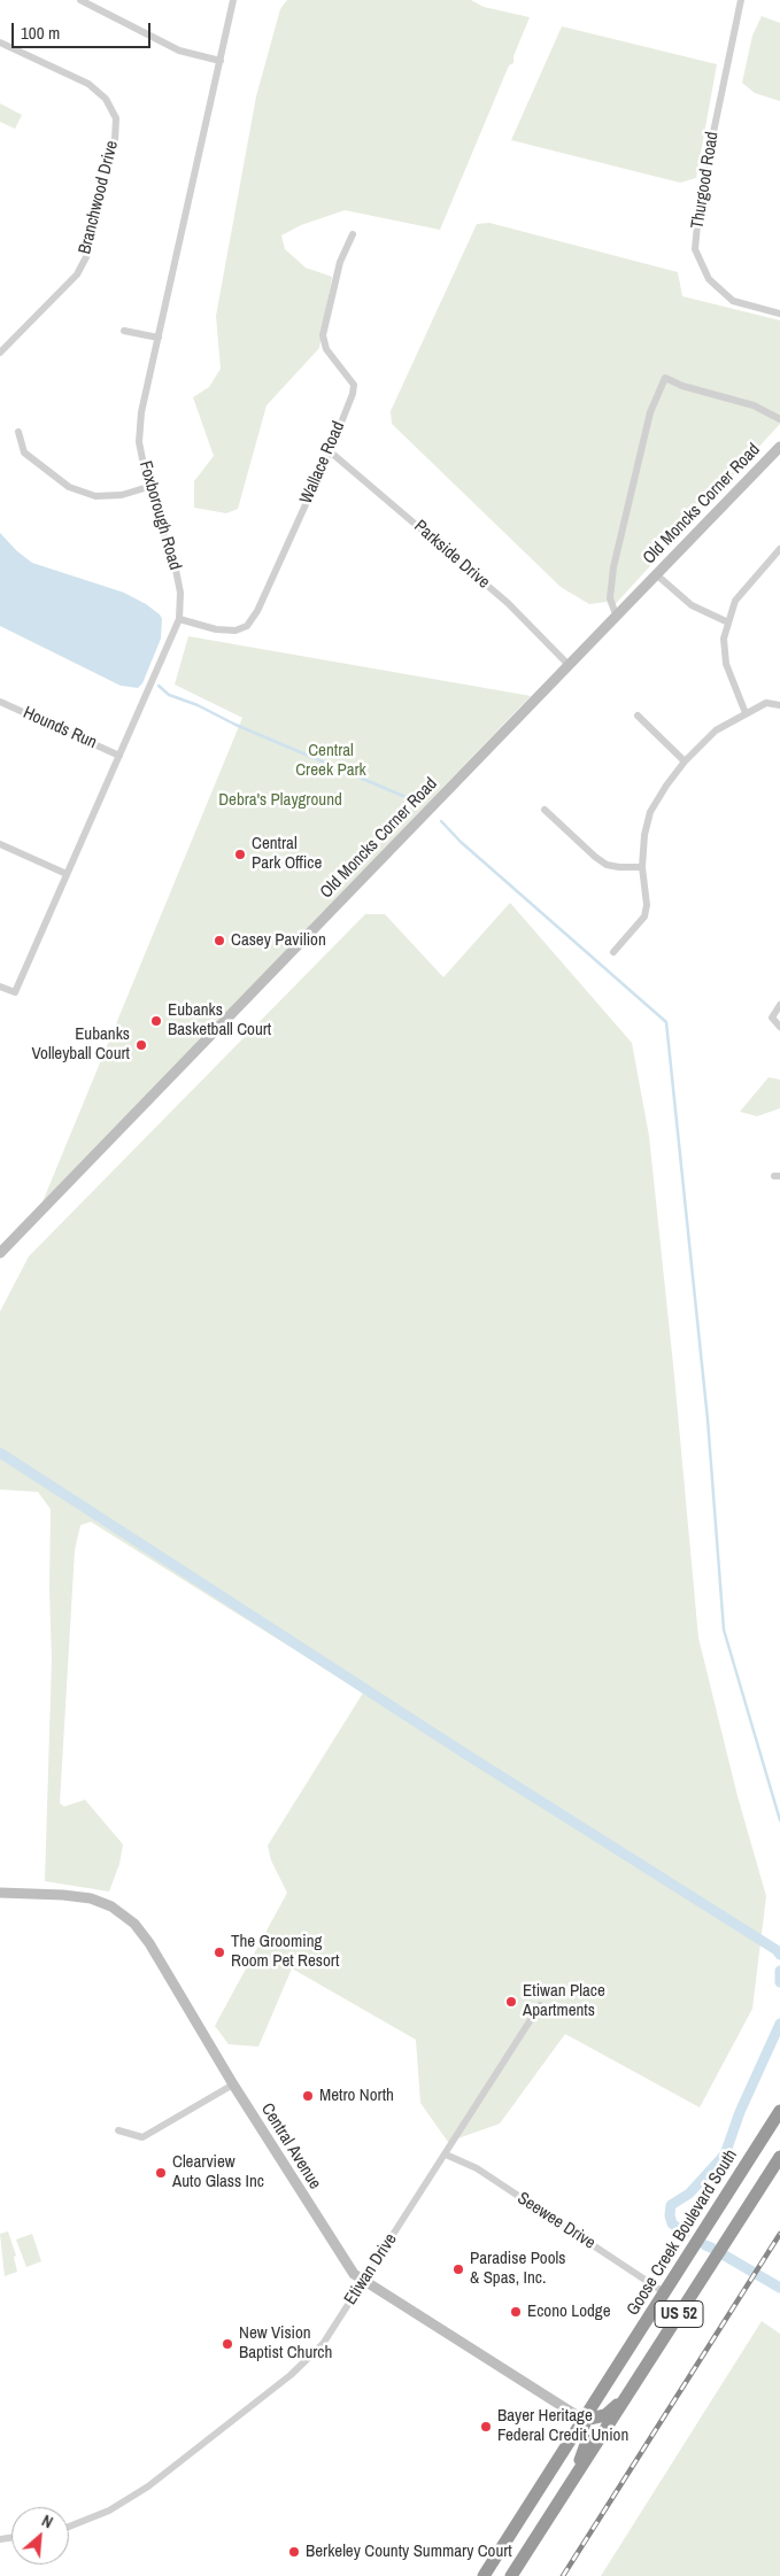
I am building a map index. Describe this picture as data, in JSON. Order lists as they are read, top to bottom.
{
  "streets": {
    "highway": ["Goose Creek Boulevard South", "US 52"],
    "street": [
      "Thurgood Road",
      "Branchwood Drive",
      "Wallace Road",
      "Old Moncks Corner Road",
      "Foxborough Road",
      "Parkside Drive",
      "Hounds Run",
      "Central Avenue",
      "Seewee Drive",
      "Etiwan Drive"
    ]
  },
  "crossings": [
    ["Wallace Road", "Foxborough Road"],
    ["Wallace Road", "Parkside Drive"],
    ["Old Moncks Corner Road", "Parkside Drive"],
    ["Foxborough Road", "Hounds Run"],
    ["Central Avenue", "Goose Creek Boulevard South"],
    ["Central Avenue", "Etiwan Drive"],
    ["Seewee Drive", "Goose Creek Boulevard South"],
    ["Seewee Drive", "Etiwan Drive"]
  ],
  "parks": ["Central Creek Park", "Debra's Playground"],
  "places": [
    "Central Park Office",
    "Casey Pavilion",
    "Eubanks Basketball Court",
    "Eubanks Volleyball Court",
    "The Grooming Room Pet Resort",
    "Etiwan Place Apartments",
    "Metro North",
    "Clearview Auto Glass Inc",
    "Paradise Pools & Spas, Inc.",
    "Econo Lodge",
    "New Vision Baptist Church",
    "Bayer Heritage Federal Credit Union",
    "Berkeley County Summary Court"
  ],
  "scale_bar": "100 m",
  "north": "top right"
}
